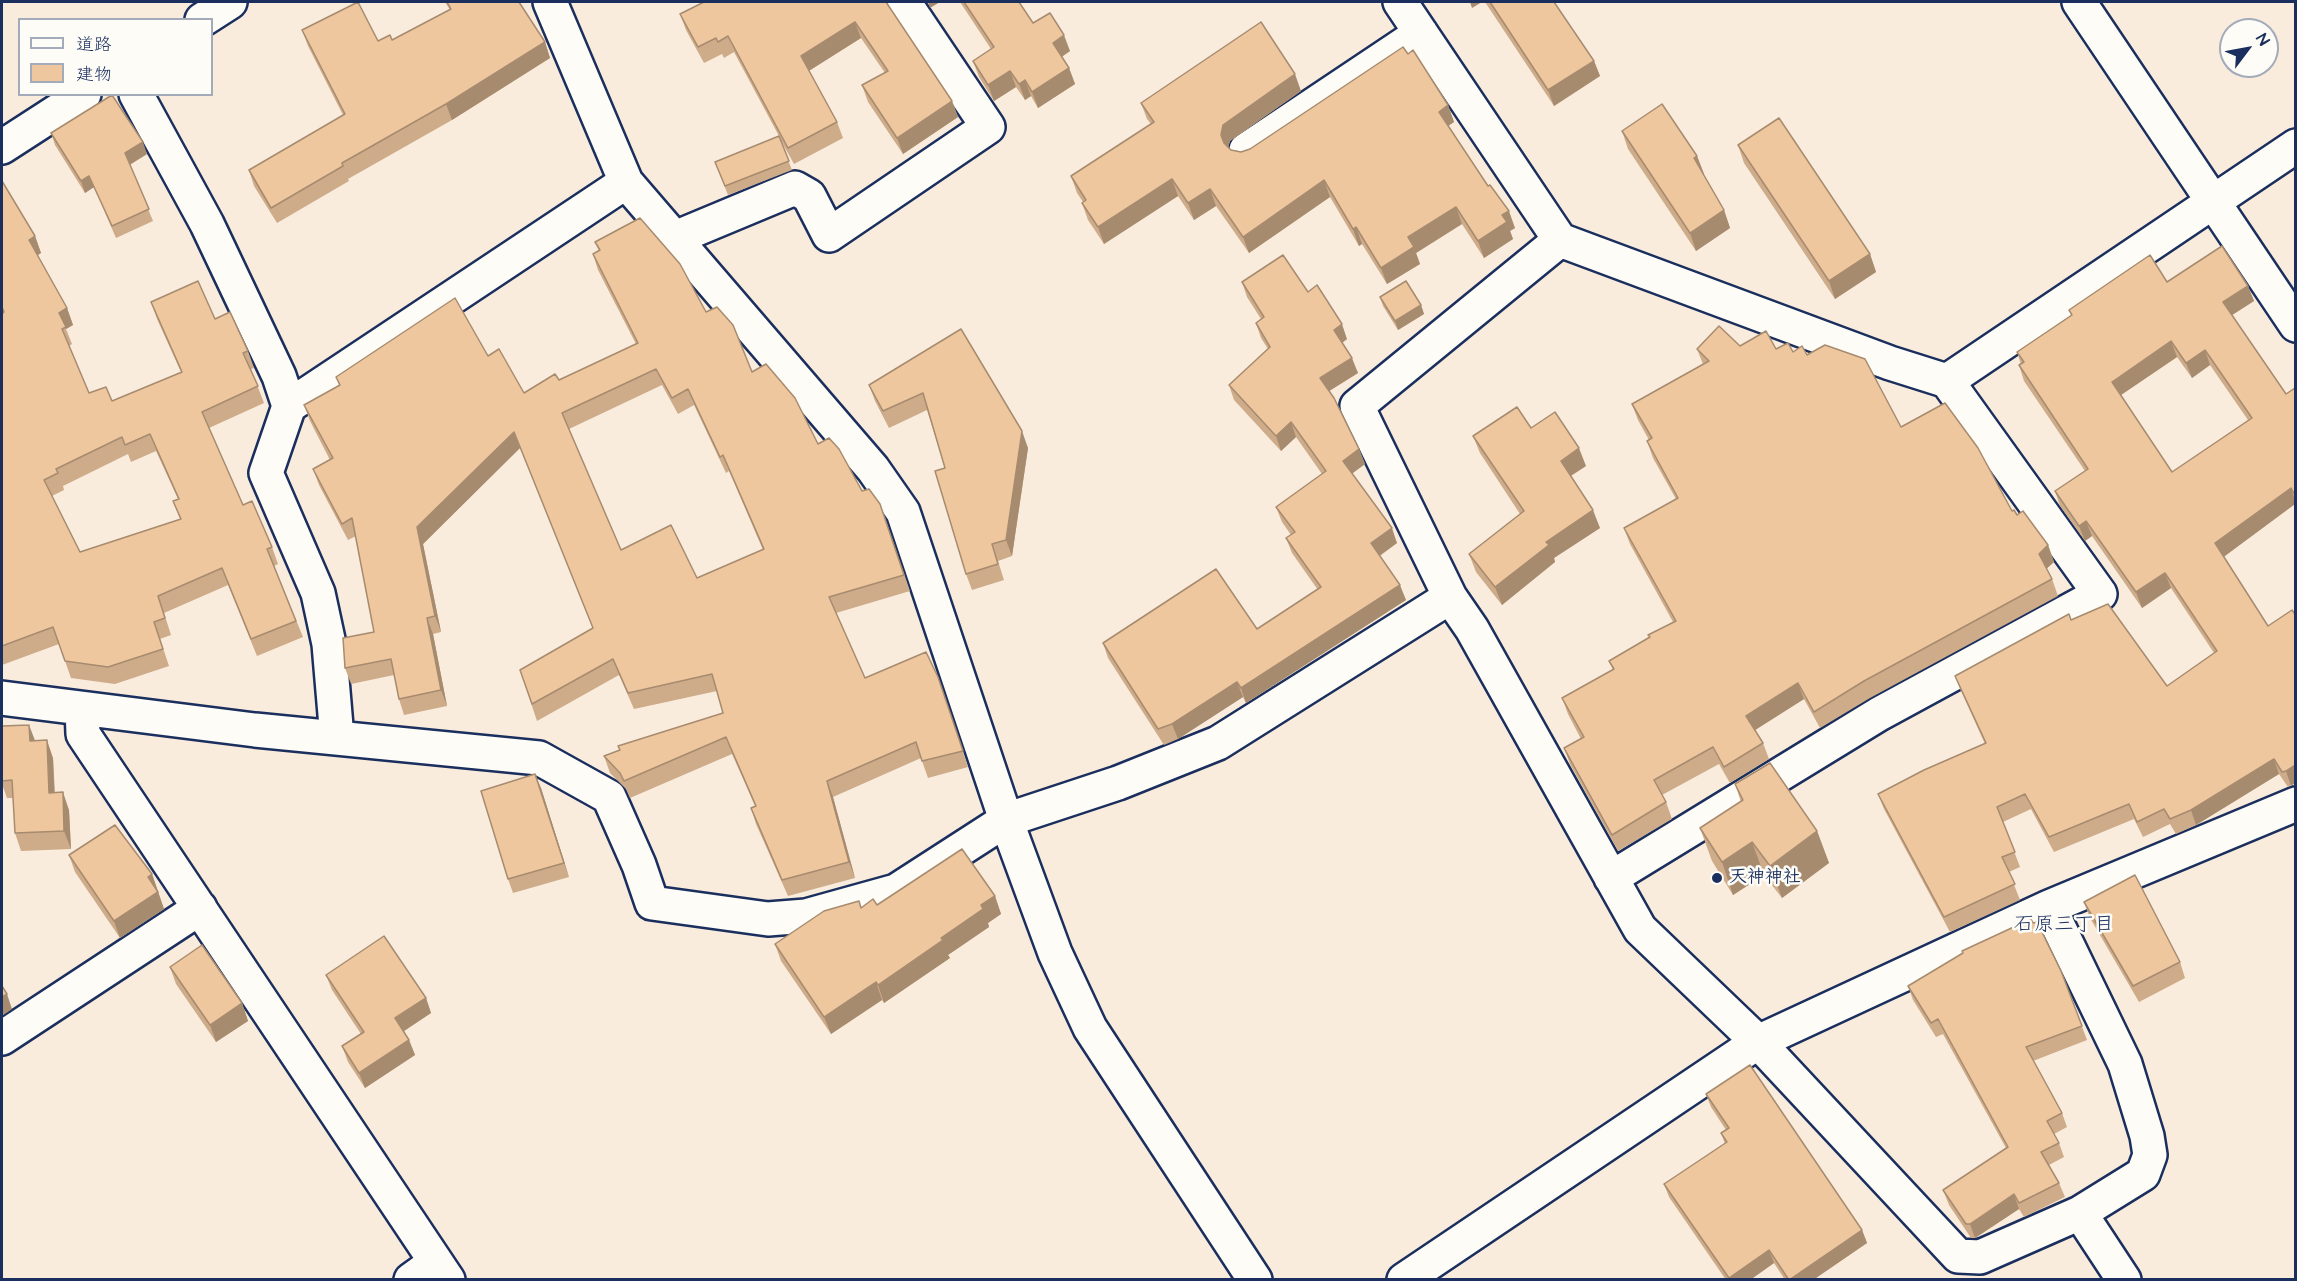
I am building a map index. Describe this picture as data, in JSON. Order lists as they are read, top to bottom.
{
  "districts": ["石原三丁目"],
  "places": ["天神神社"],
  "legend": ["道路", "建物"],
  "north": "top right"
}
